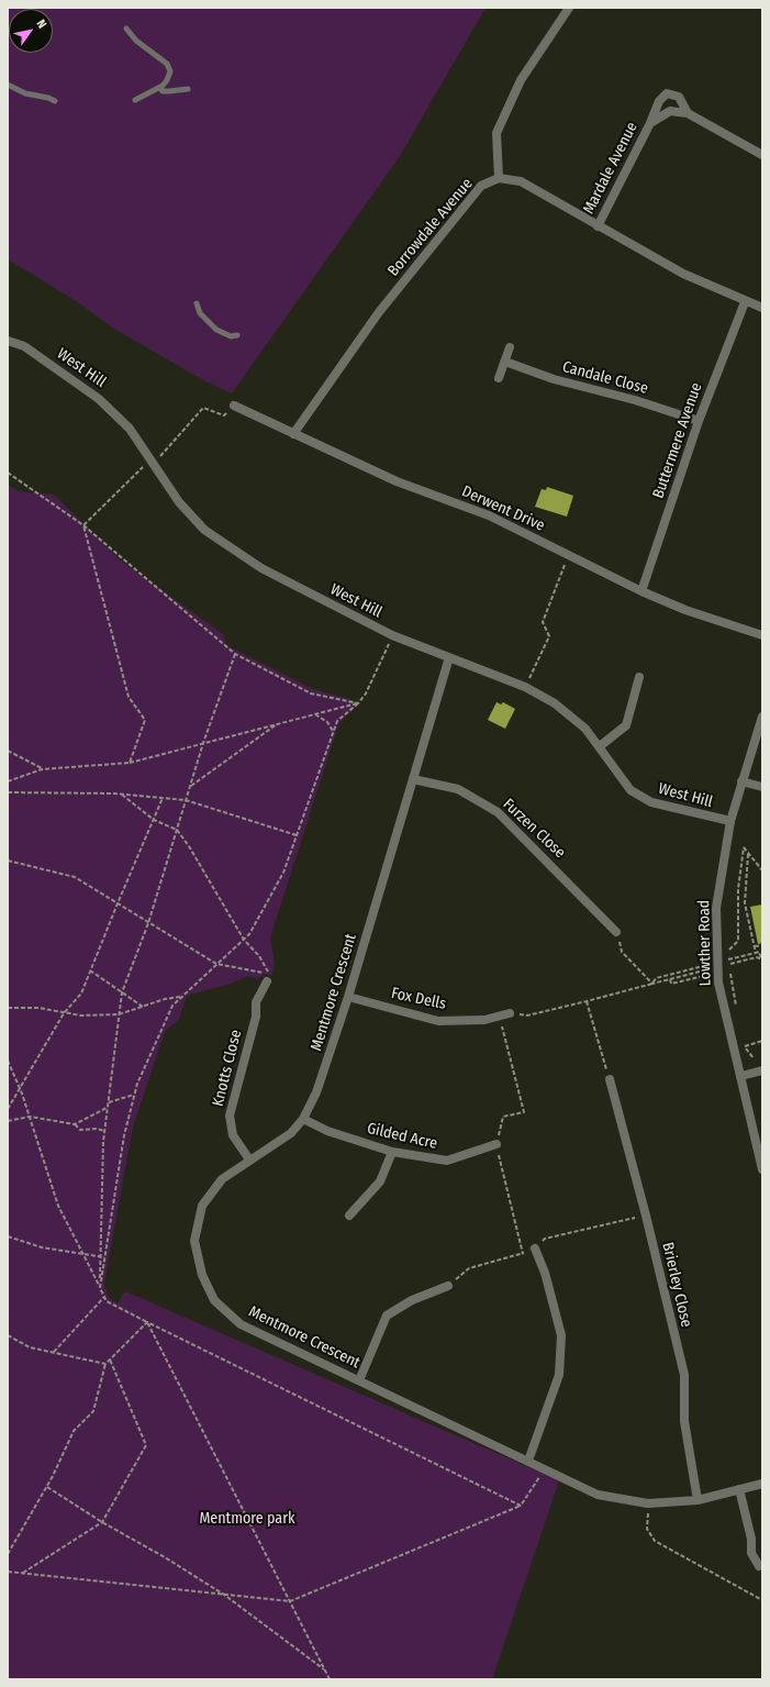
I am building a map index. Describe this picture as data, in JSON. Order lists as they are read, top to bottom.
{
  "streets": {
    "street": [
      "Mardale Avenue",
      "Borrowdale Avenue",
      "West Hill",
      "Candale Close",
      "Buttermere Avenue",
      "Derwent Drive",
      "Furzen Close",
      "Lowther Road",
      "Mentmore Crescent",
      "Fox Dells",
      "Knotts Close",
      "Gilded Acre",
      "Brierley Close"
    ]
  },
  "crossings": [
    ["Borrowdale Avenue", "Derwent Drive"],
    ["West Hill", "Lowther Road"],
    ["West Hill", "Mentmore Crescent"],
    ["Candale Close", "Buttermere Avenue"],
    ["Buttermere Avenue", "Derwent Drive"],
    ["Furzen Close", "Mentmore Crescent"],
    ["Mentmore Crescent", "Fox Dells"],
    ["Mentmore Crescent", "Knotts Close"],
    ["Mentmore Crescent", "Gilded Acre"],
    ["Mentmore Crescent", "Brierley Close"]
  ],
  "parks": ["Mentmore park"],
  "north": "top right"
}
